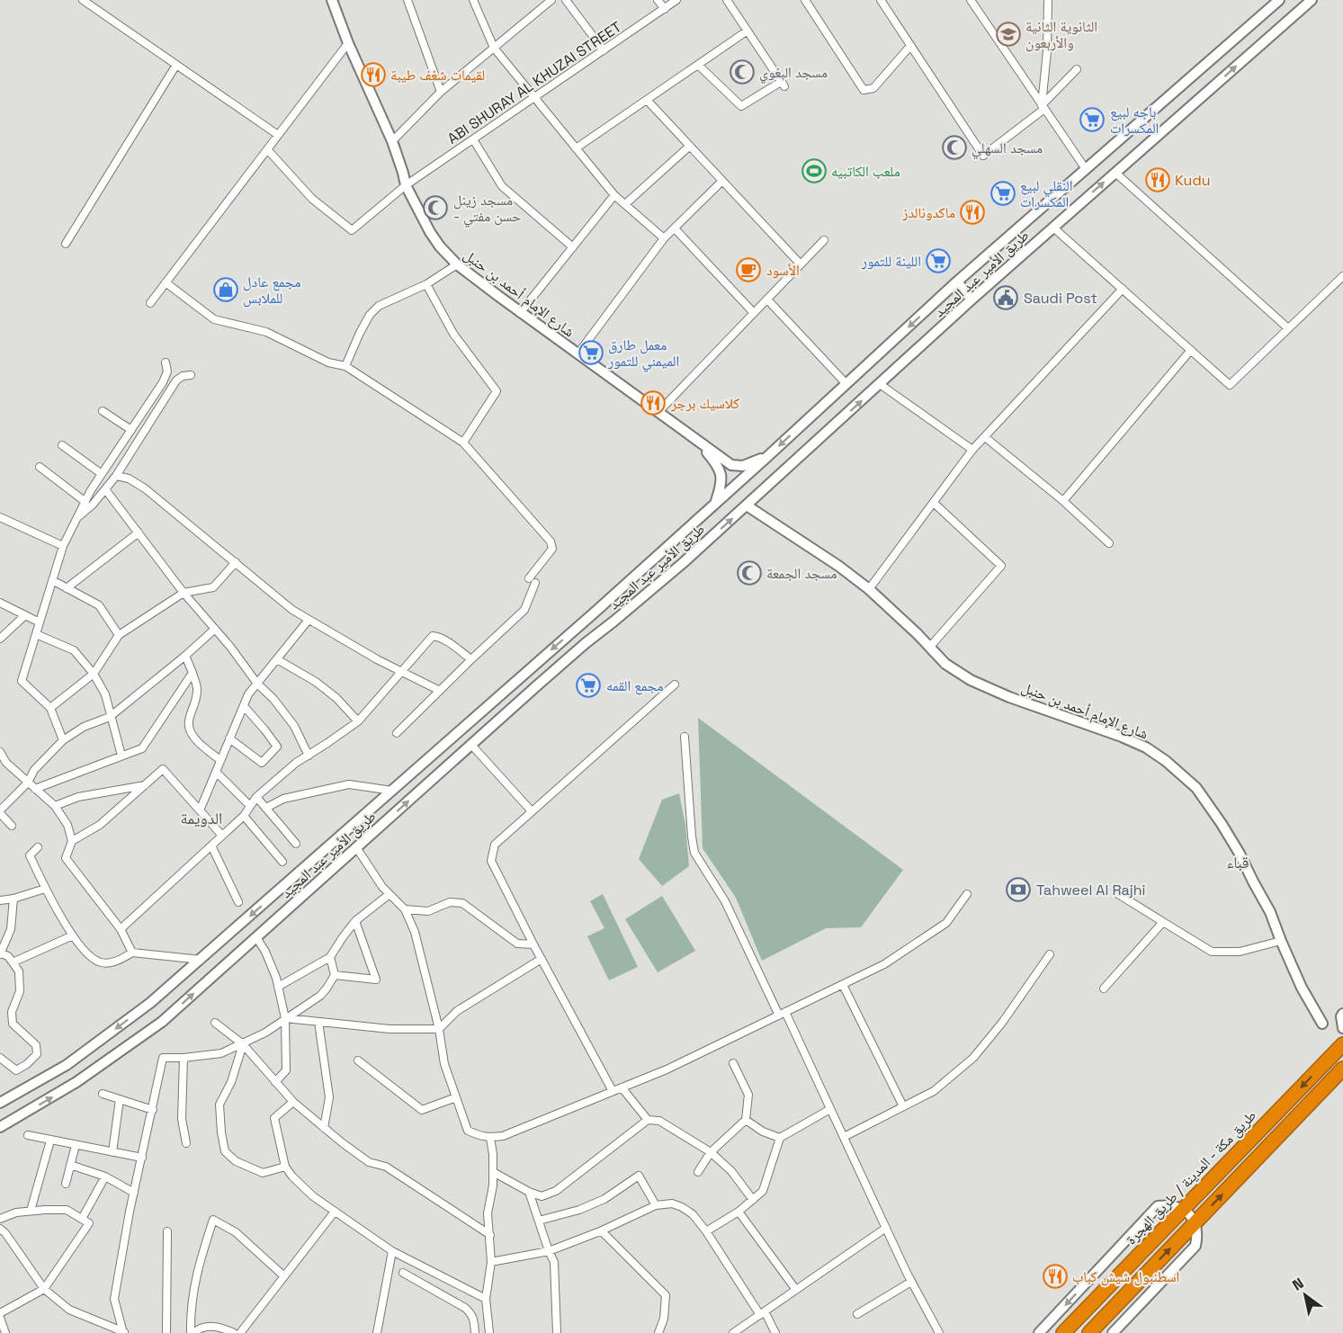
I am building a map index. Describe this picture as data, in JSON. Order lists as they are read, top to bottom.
{
  "streets": {
    "highway": ["طريق مكة - المدينة / طريق الهجرة"],
    "main road": ["طريق الأمير عبد المجيد", "شارع الإمام أحمد بن حنبل"],
    "street": ["ABI SHURAY AL KHUZAI STREET"]
  },
  "crossings": [
    ["ABI SHURAY AL KHUZAI STREET", "شارع الإمام أحمد بن حنبل"],
    ["طريق الأمير عبد المجيد", "شارع الإمام أحمد بن حنبل"]
  ],
  "districts": ["الدويمة", "قباء"],
  "places": {
    "school or university": ["الثانوية الثانية والأربعون"],
    "mosque": [
      "مسجد البغوي",
      "مسجد السهلي",
      "مسجد زينل - حسن مفتي",
      "مسجد الجمعة"
    ],
    "restaurant": [
      "لقيمات شغف طيبة",
      "Kudu",
      "ماكدونالدز",
      "كلاسيك برجر",
      "اسطنبول شيش كباب"
    ],
    "supermarket": [
      "باجه لبيع المكسرات",
      "النقلي لبيع المكسرات",
      "اللينة للتمور",
      "معمل طارق الميمني للتمور",
      "مجمع القمه"
    ],
    "sports": ["ملعب الكاتبيه"],
    "cafe": ["الأسود"],
    "shop": ["مجمع عادل للملابس"],
    "public building": ["Saudi Post"],
    "bank": ["Tahweel Al Rajhi"]
  },
  "north": "top left"
}
